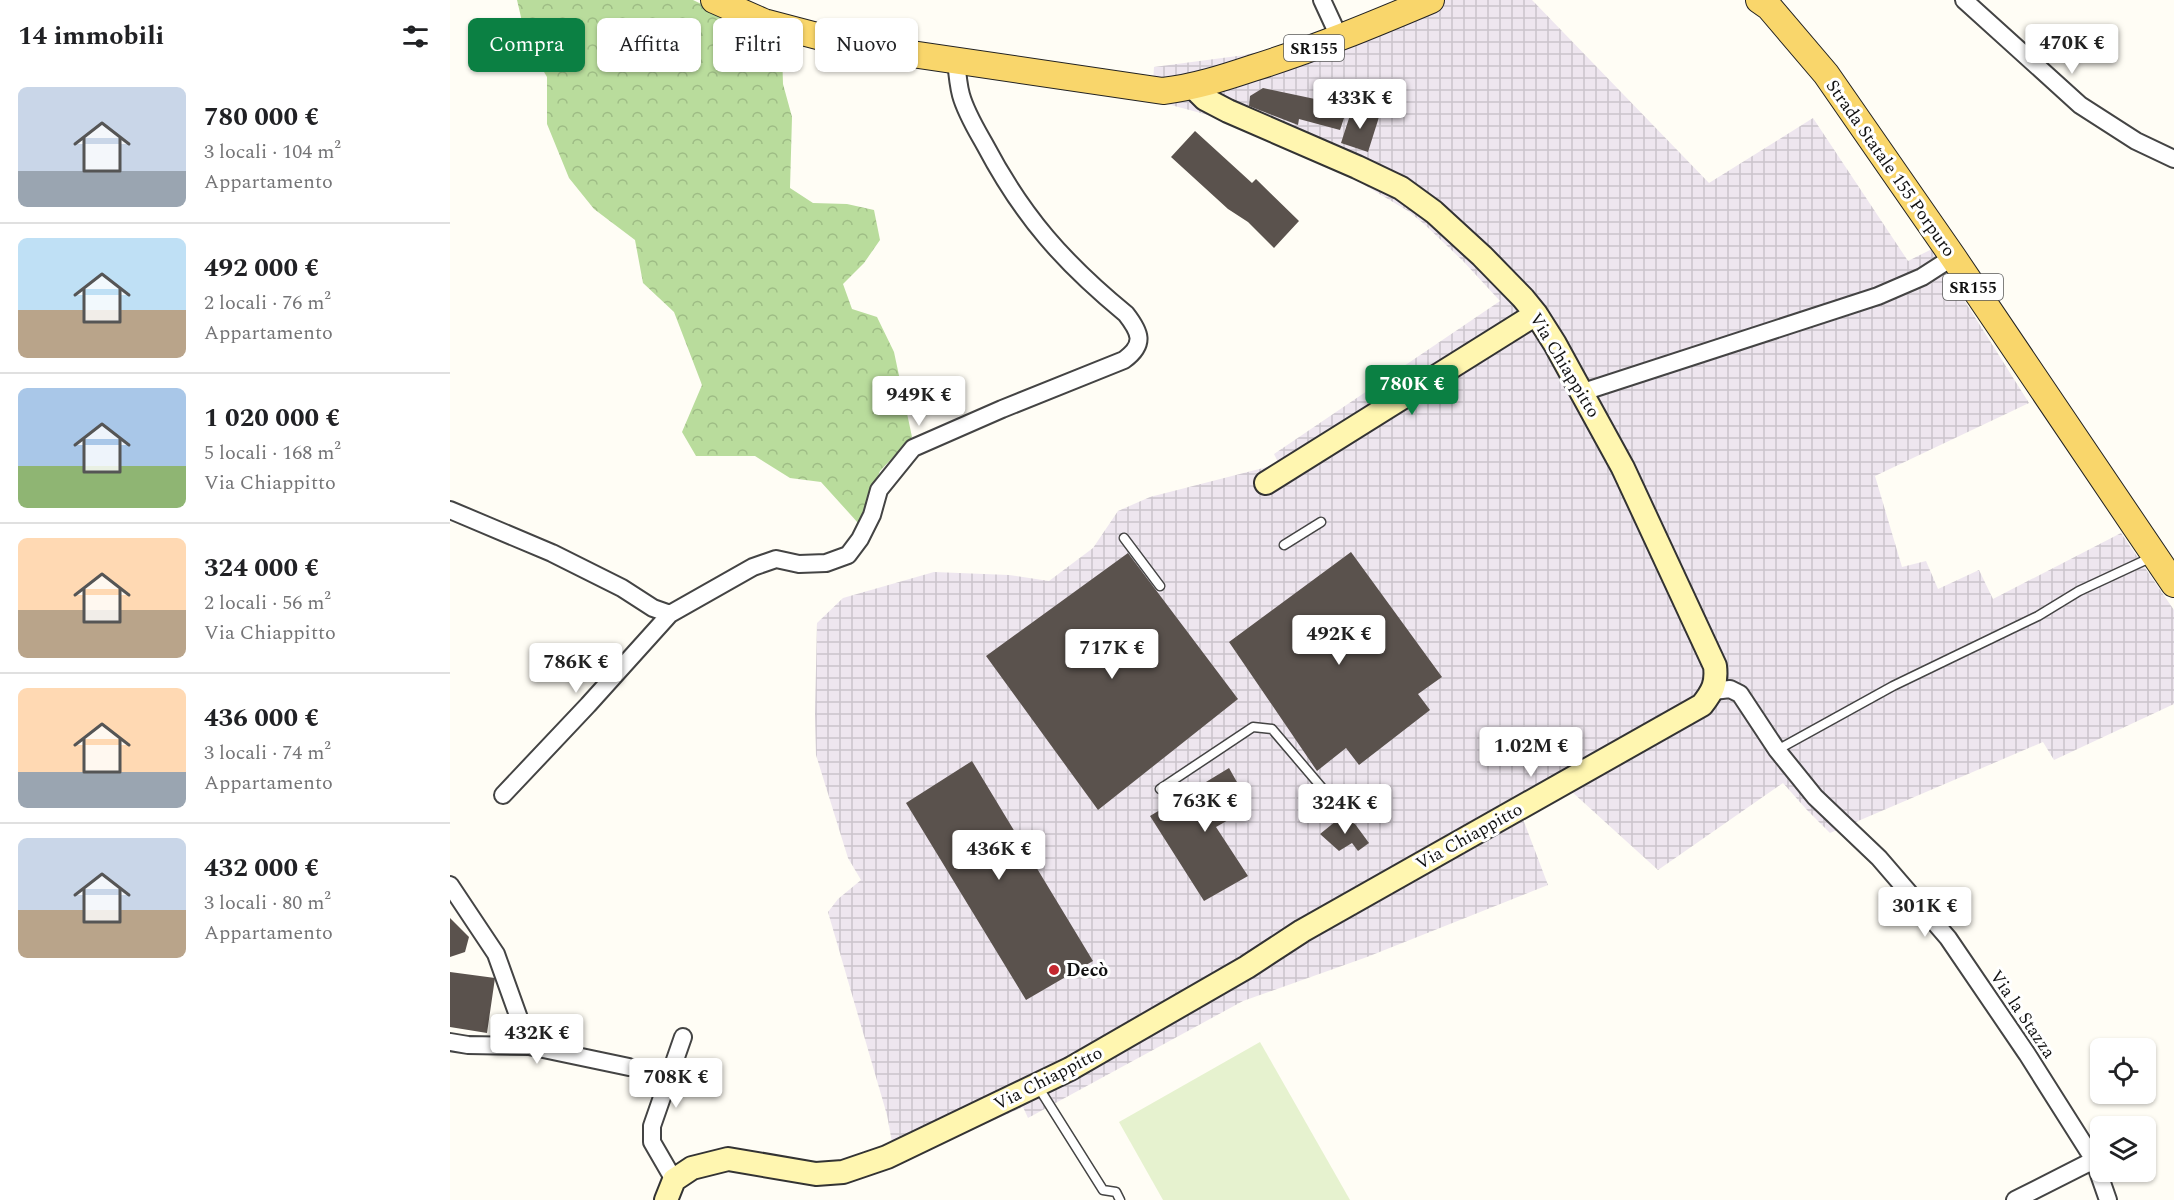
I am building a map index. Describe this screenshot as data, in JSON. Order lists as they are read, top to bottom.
{
  "streets": {
    "main road": ["SR155", "Strada Statale 155 Porpuro"],
    "street": ["Via Chiappitto", "Via la Stazza"]
  },
  "crossings": [
    ["SR155", "Via Chiappitto"],
    ["Via Chiappitto", "Via la Stazza"]
  ],
  "places": ["Decò"],
  "page": {
    "heading": "14 immobili",
    "chip": [
      "Compra",
      "Affitta",
      "Filtri",
      "Nuovo"
    ],
    "price": [
      "470K €",
      "433K €",
      "780K €",
      "949K €",
      "492K €",
      "717K €",
      "786K €",
      "1.02M €",
      "763K €",
      "324K €",
      "436K €",
      "301K €",
      "432K €",
      "708K €"
    ],
    "list": [
      {
        "name": "780 000 €",
        "note": "3 locali · 104 m² · Appartamento"
      },
      {
        "name": "492 000 €",
        "note": "2 locali · 76 m² · Appartamento"
      },
      {
        "name": "1 020 000 €",
        "note": "5 locali · 168 m² · Via Chiappitto"
      },
      {
        "name": "324 000 €",
        "note": "2 locali · 56 m² · Via Chiappitto"
      },
      {
        "name": "436 000 €",
        "note": "3 locali · 74 m² · Appartamento"
      },
      {
        "name": "432 000 €",
        "note": "3 locali · 80 m² · Appartamento"
      }
    ]
  }
}
